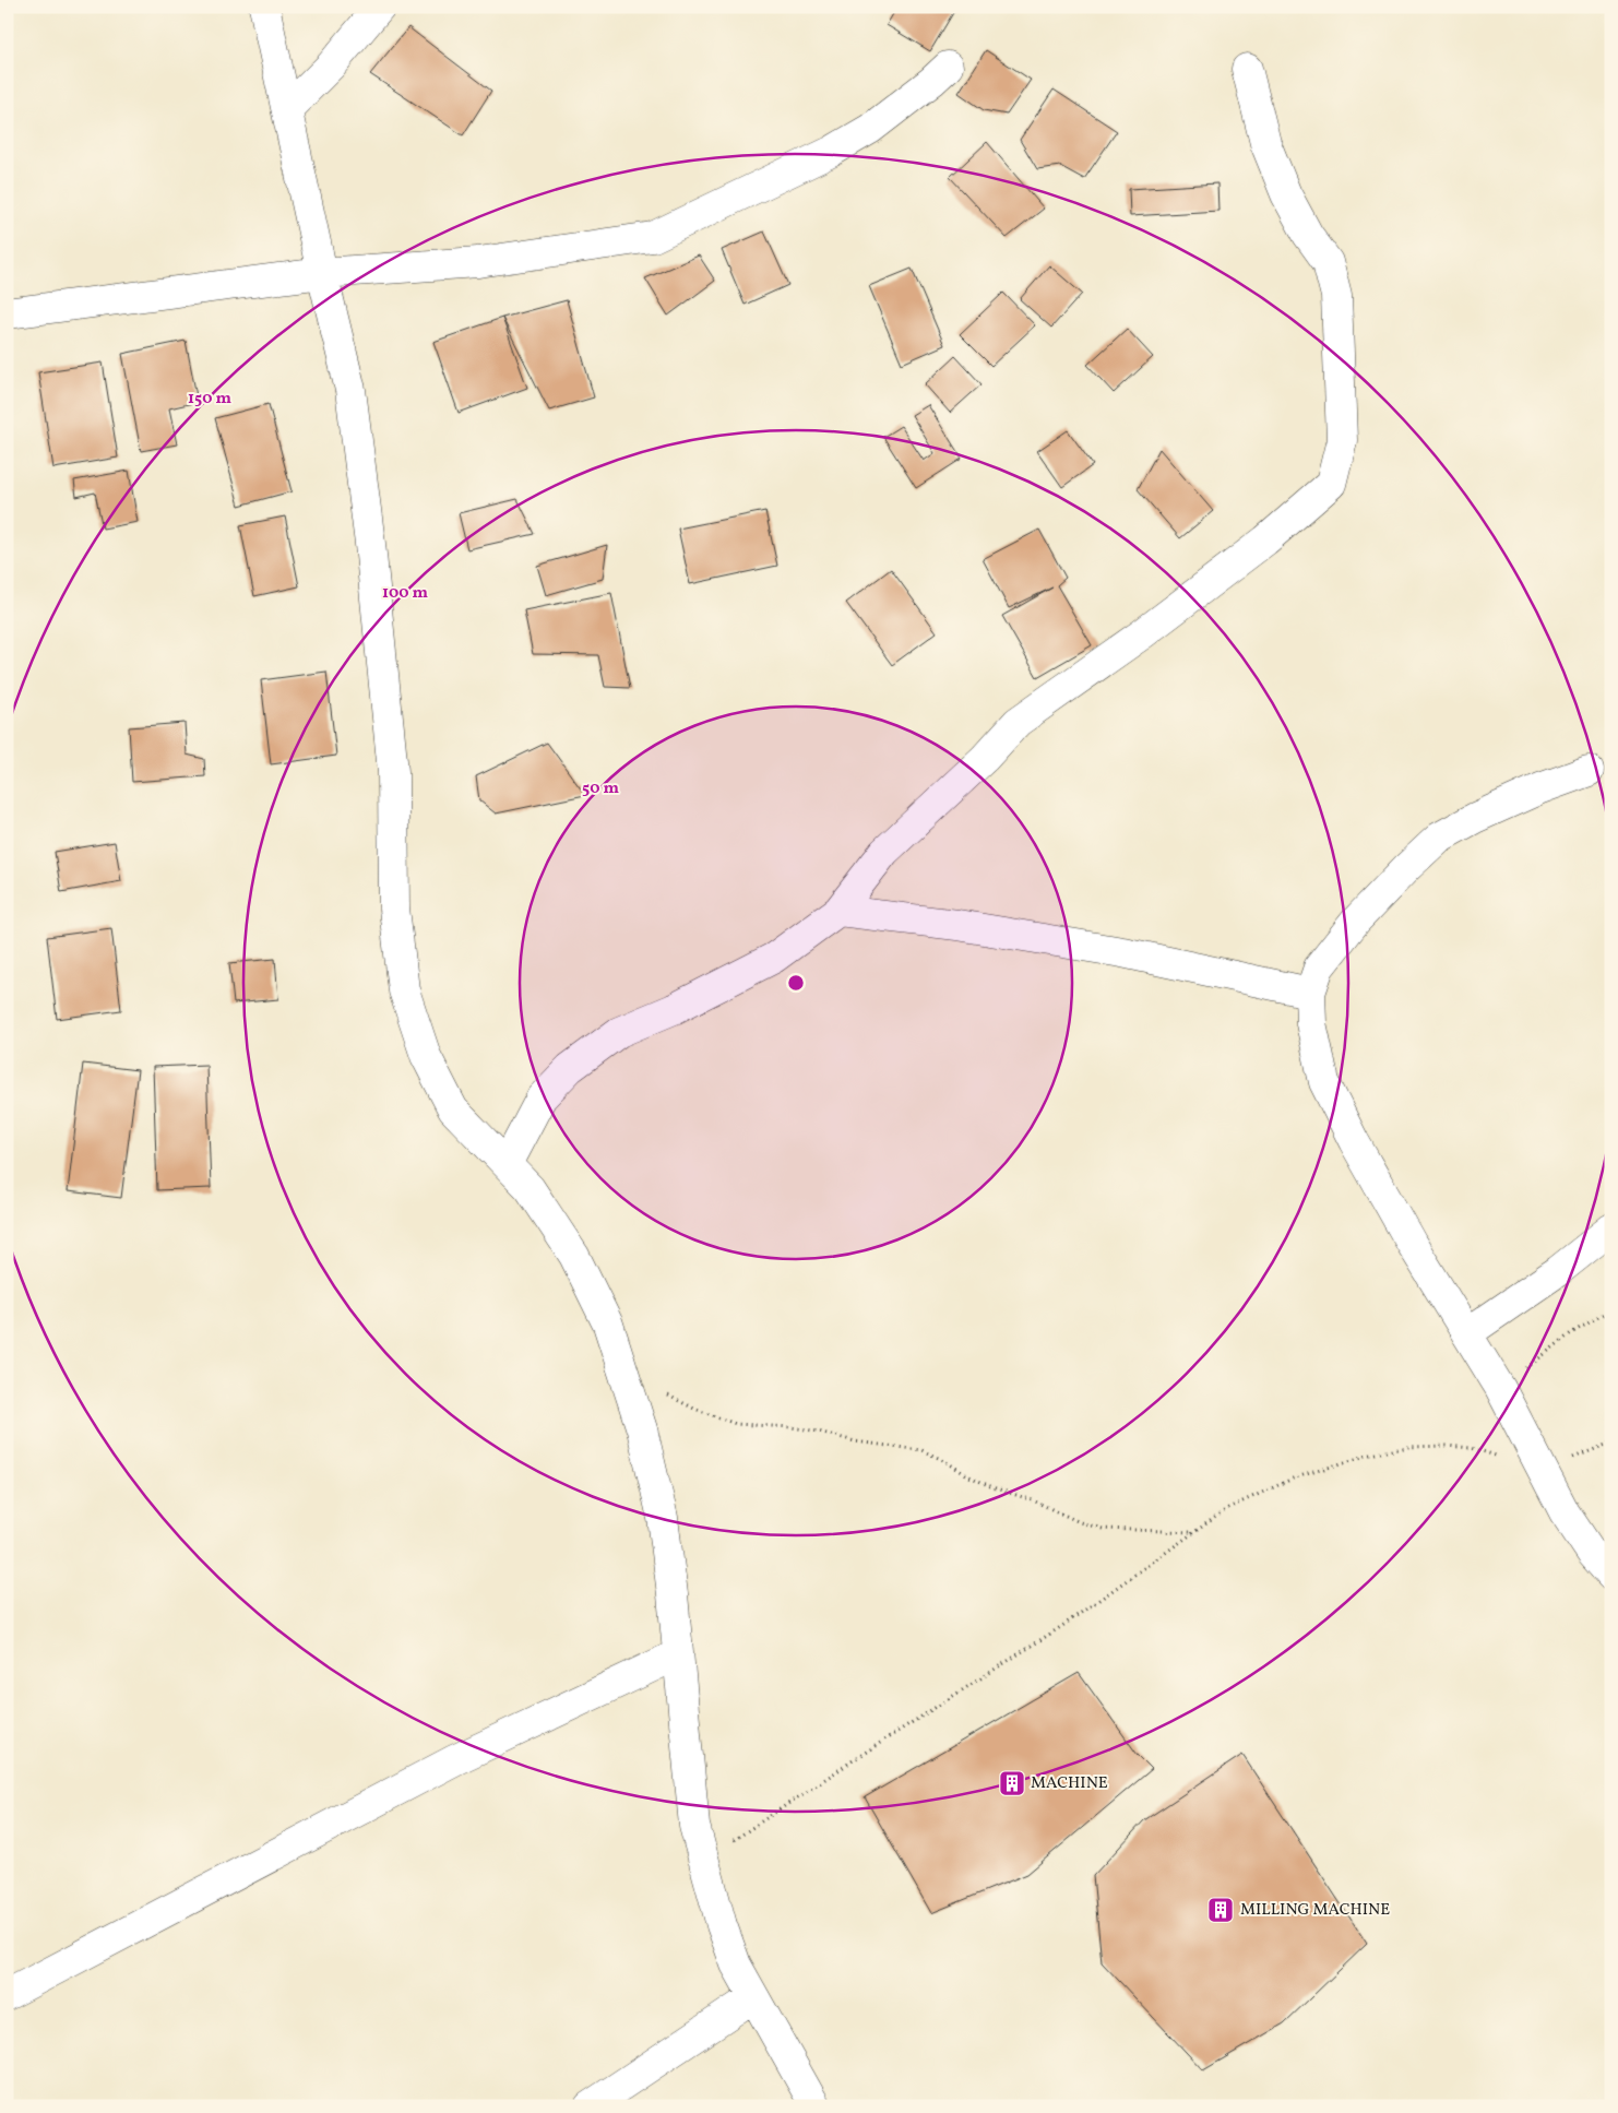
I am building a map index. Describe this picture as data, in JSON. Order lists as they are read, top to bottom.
{
  "places": {
    "building": ["MACHINE", "MILLING MACHINE"]
  },
  "rings": ["150 m", "100 m", "50 m"]
}
